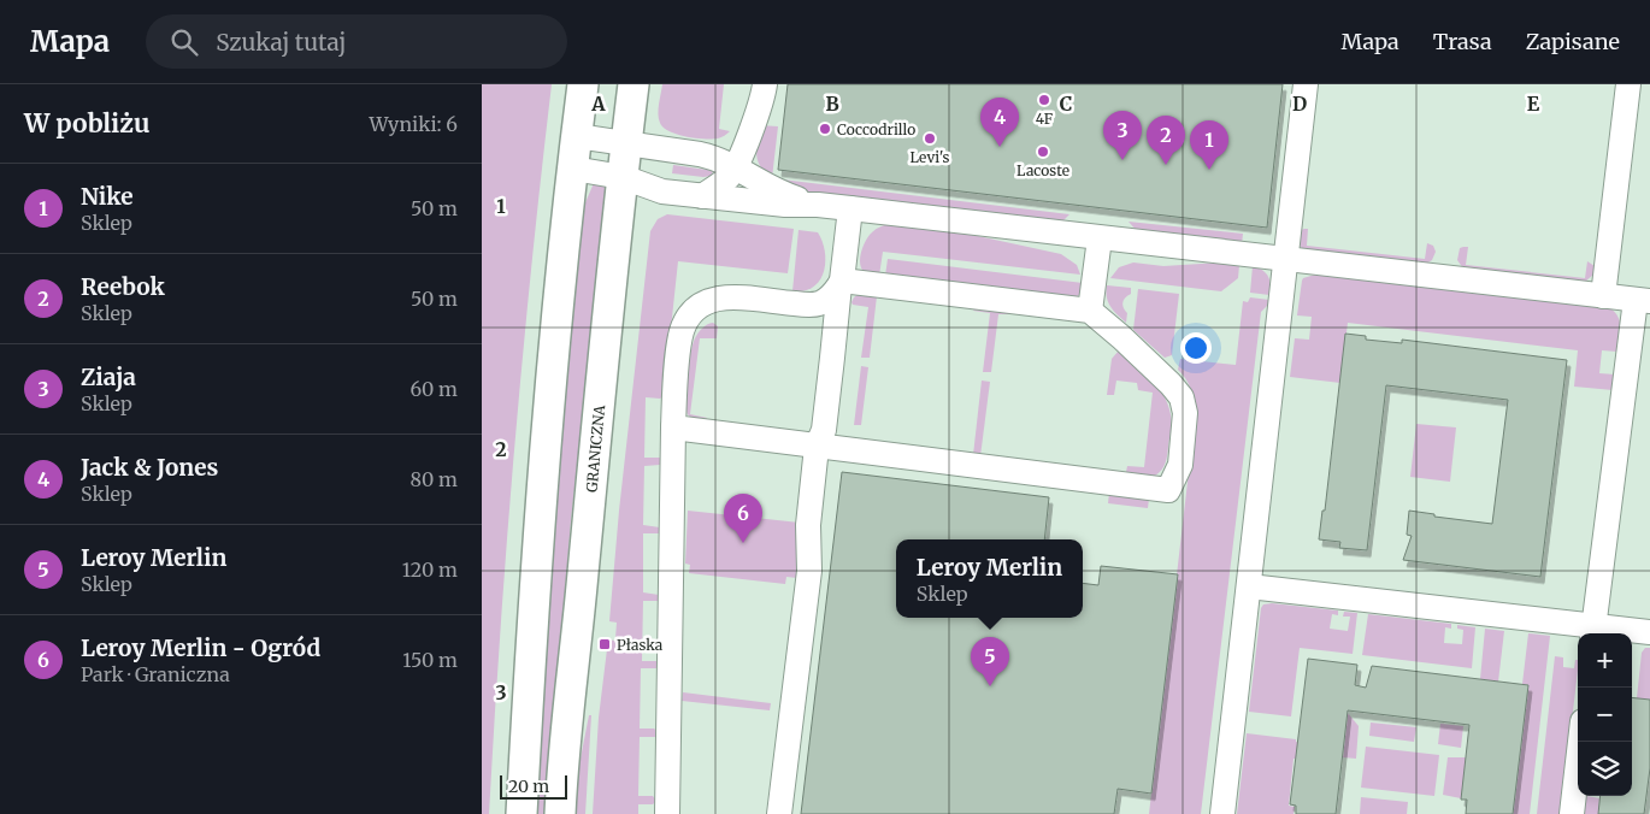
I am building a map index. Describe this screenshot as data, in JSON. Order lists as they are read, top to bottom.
{
  "streets": {
    "main road": ["GRANICZNA"]
  },
  "places": {
    "other": [
      "4F",
      "Coccodrillo",
      "Levi's",
      "Lacoste"
    ],
    "transit": ["Płaska"]
  },
  "scale_bar": "20 m",
  "page": {
    "header": "Mapa",
    "search": "Szukaj tutaj",
    "nav": ["Mapa", "Trasa", "Zapisane"],
    "heading": ["W pobliżu", "Wyniki: 6"],
    "pins": [
      "4",
      "3",
      "2",
      "1",
      "6",
      "5"
    ],
    "list": [
      {
        "mark": "1",
        "name": "Nike",
        "note": "Sklep",
        "value": "50 m"
      },
      {
        "mark": "2",
        "name": "Reebok",
        "note": "Sklep",
        "value": "50 m"
      },
      {
        "mark": "3",
        "name": "Ziaja",
        "note": "Sklep",
        "value": "60 m"
      },
      {
        "mark": "4",
        "name": "Jack & Jones",
        "note": "Sklep",
        "value": "80 m"
      },
      {
        "mark": "5",
        "name": "Leroy Merlin",
        "note": "Sklep",
        "value": "120 m"
      },
      {
        "mark": "6",
        "name": "Leroy Merlin - Ogród",
        "note": "Park · Graniczna",
        "value": "150 m"
      }
    ],
    "popup": ["Leroy Merlin", "Sklep"],
    "map_buttons": ["+", "−"],
    "scale": "20 m"
  },
  "grid": {
    "columns": [
      "A",
      "B",
      "C",
      "D",
      "E"
    ],
    "rows": ["1", "2", "3"]
  }
}
